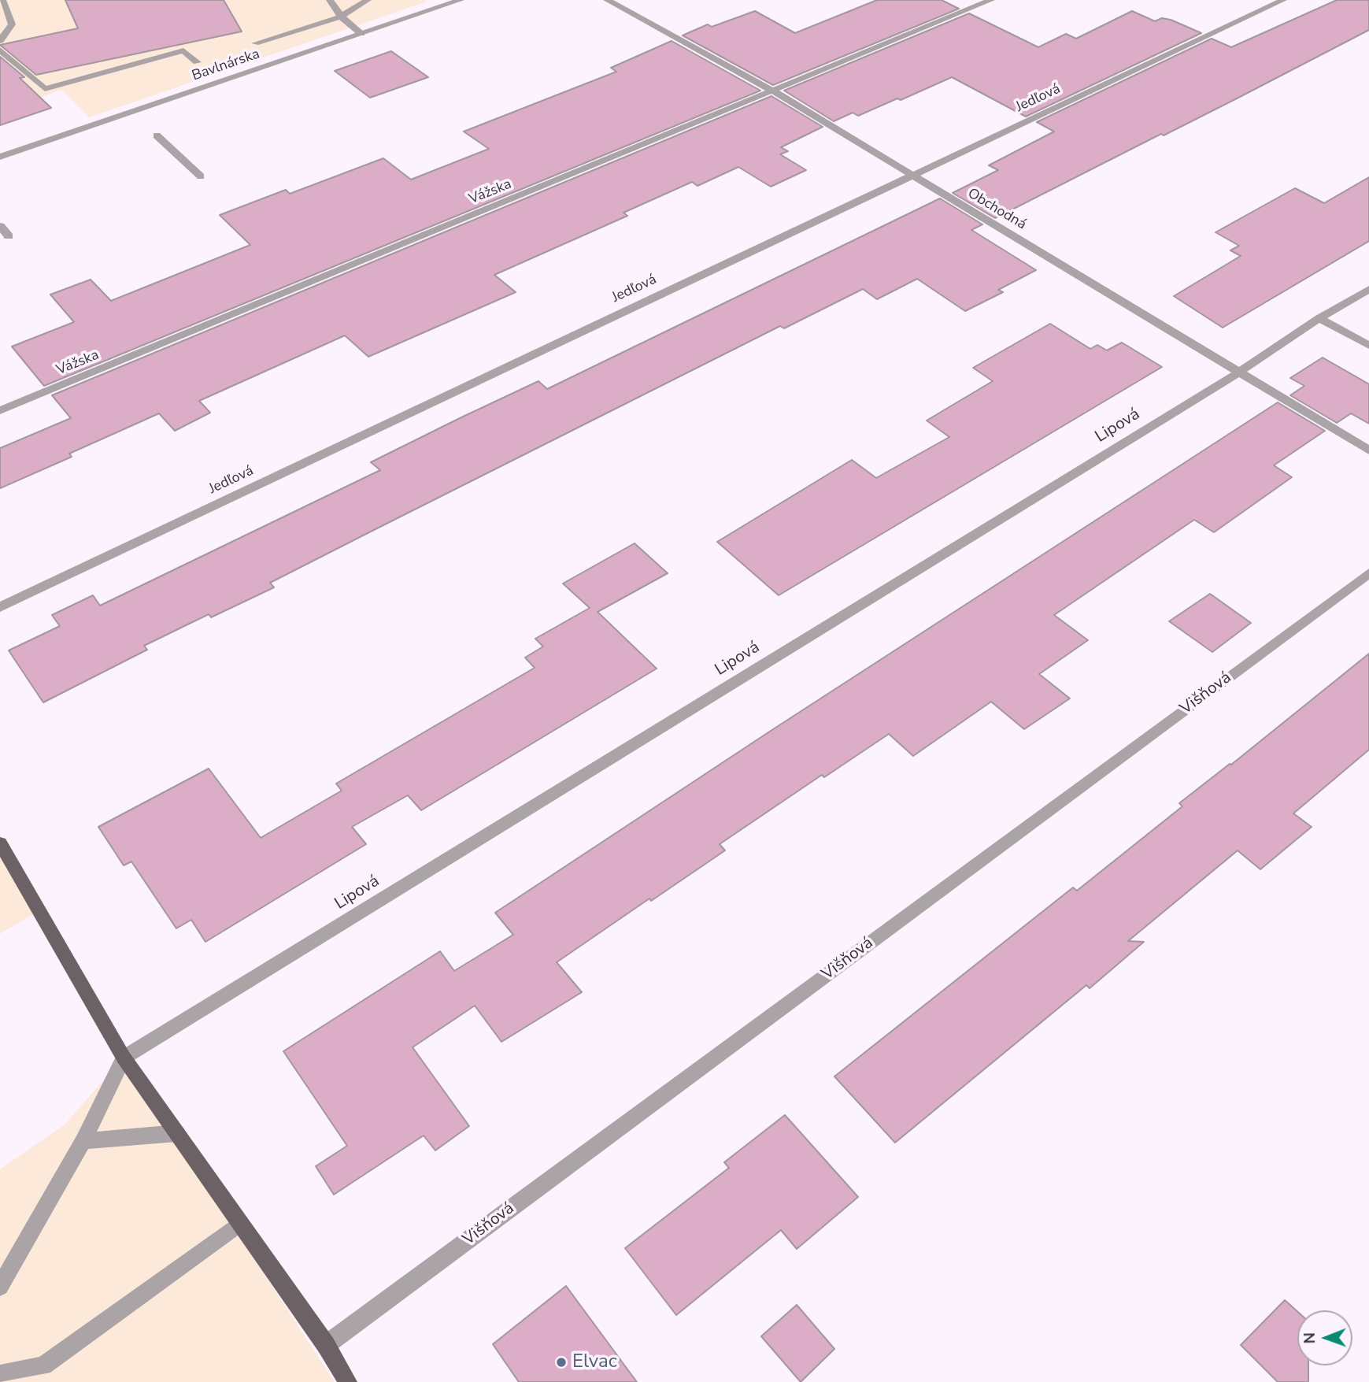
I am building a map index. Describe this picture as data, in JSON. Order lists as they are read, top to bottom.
{
  "streets": {
    "street": [
      "Bavlnárska",
      "Jedľová",
      "Vážska",
      "Obchodná",
      "Lipová",
      "Višňová"
    ]
  },
  "crossings": [
    ["Jedľová", "Obchodná"],
    ["Vážska", "Obchodná"],
    ["Obchodná", "Lipová"]
  ],
  "places": ["Elvac"],
  "north": "left"
}
